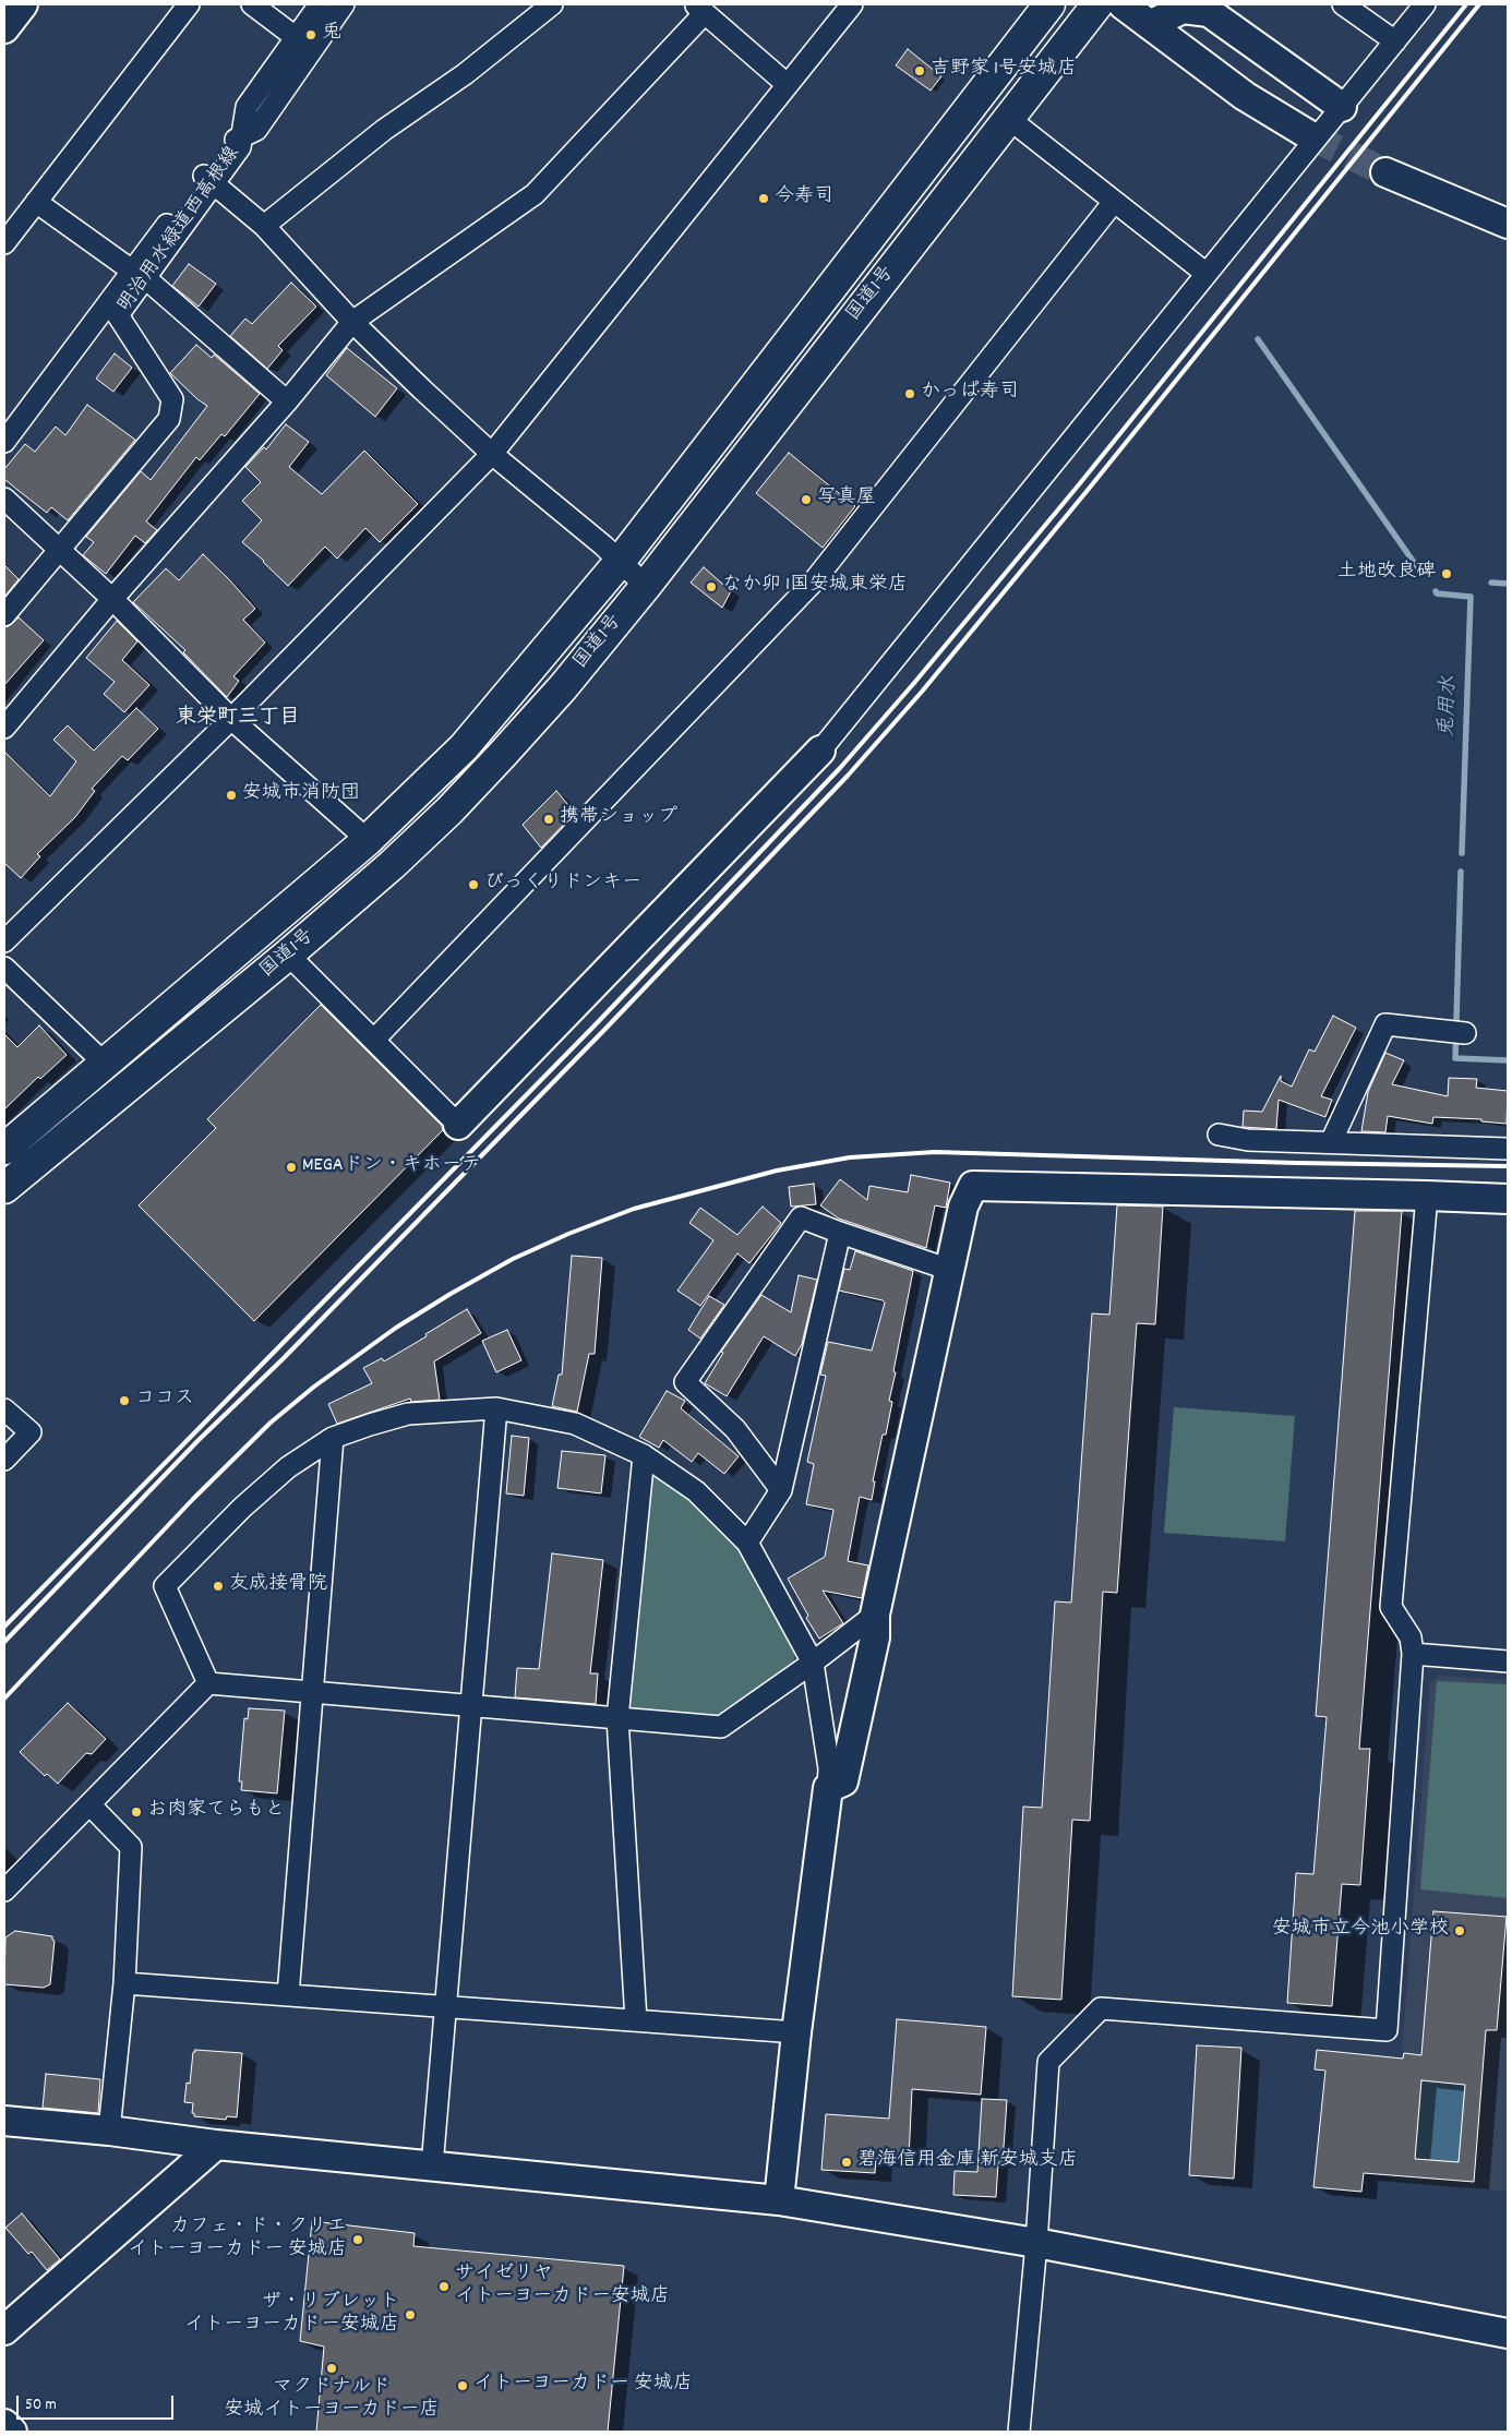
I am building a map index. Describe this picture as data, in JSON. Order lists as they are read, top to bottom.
{
  "streets": {
    "highway": ["国道1号"],
    "street": ["明治用水緑道西高根線"]
  },
  "districts": ["東栄町三丁目"],
  "water": ["兎用水"],
  "places": [
    "兎",
    "吉野家 1号安城店",
    "今寿司",
    "かっぱ寿司",
    "写真屋",
    "土地改良碑",
    "なか卯 1国安城東栄店",
    "安城市消防団",
    "携帯ショップ",
    "びっくりドンキー",
    "MEGAドン・キホーテ",
    "ココス",
    "友成接骨院",
    "お肉家てらもと",
    "安城市立今池小学校",
    "碧海信用金庫 新安城支店",
    "カフェ・ド・クリエ イトーヨーカドー 安城店",
    "サイゼリヤ イトーヨーカドー安城店",
    "ザ・リブレット イトーヨーカドー安城店",
    "マクドナルド 安城イトーヨーカドー店",
    "イトーヨーカドー 安城店"
  ],
  "scale_bar": "50 m"
}
